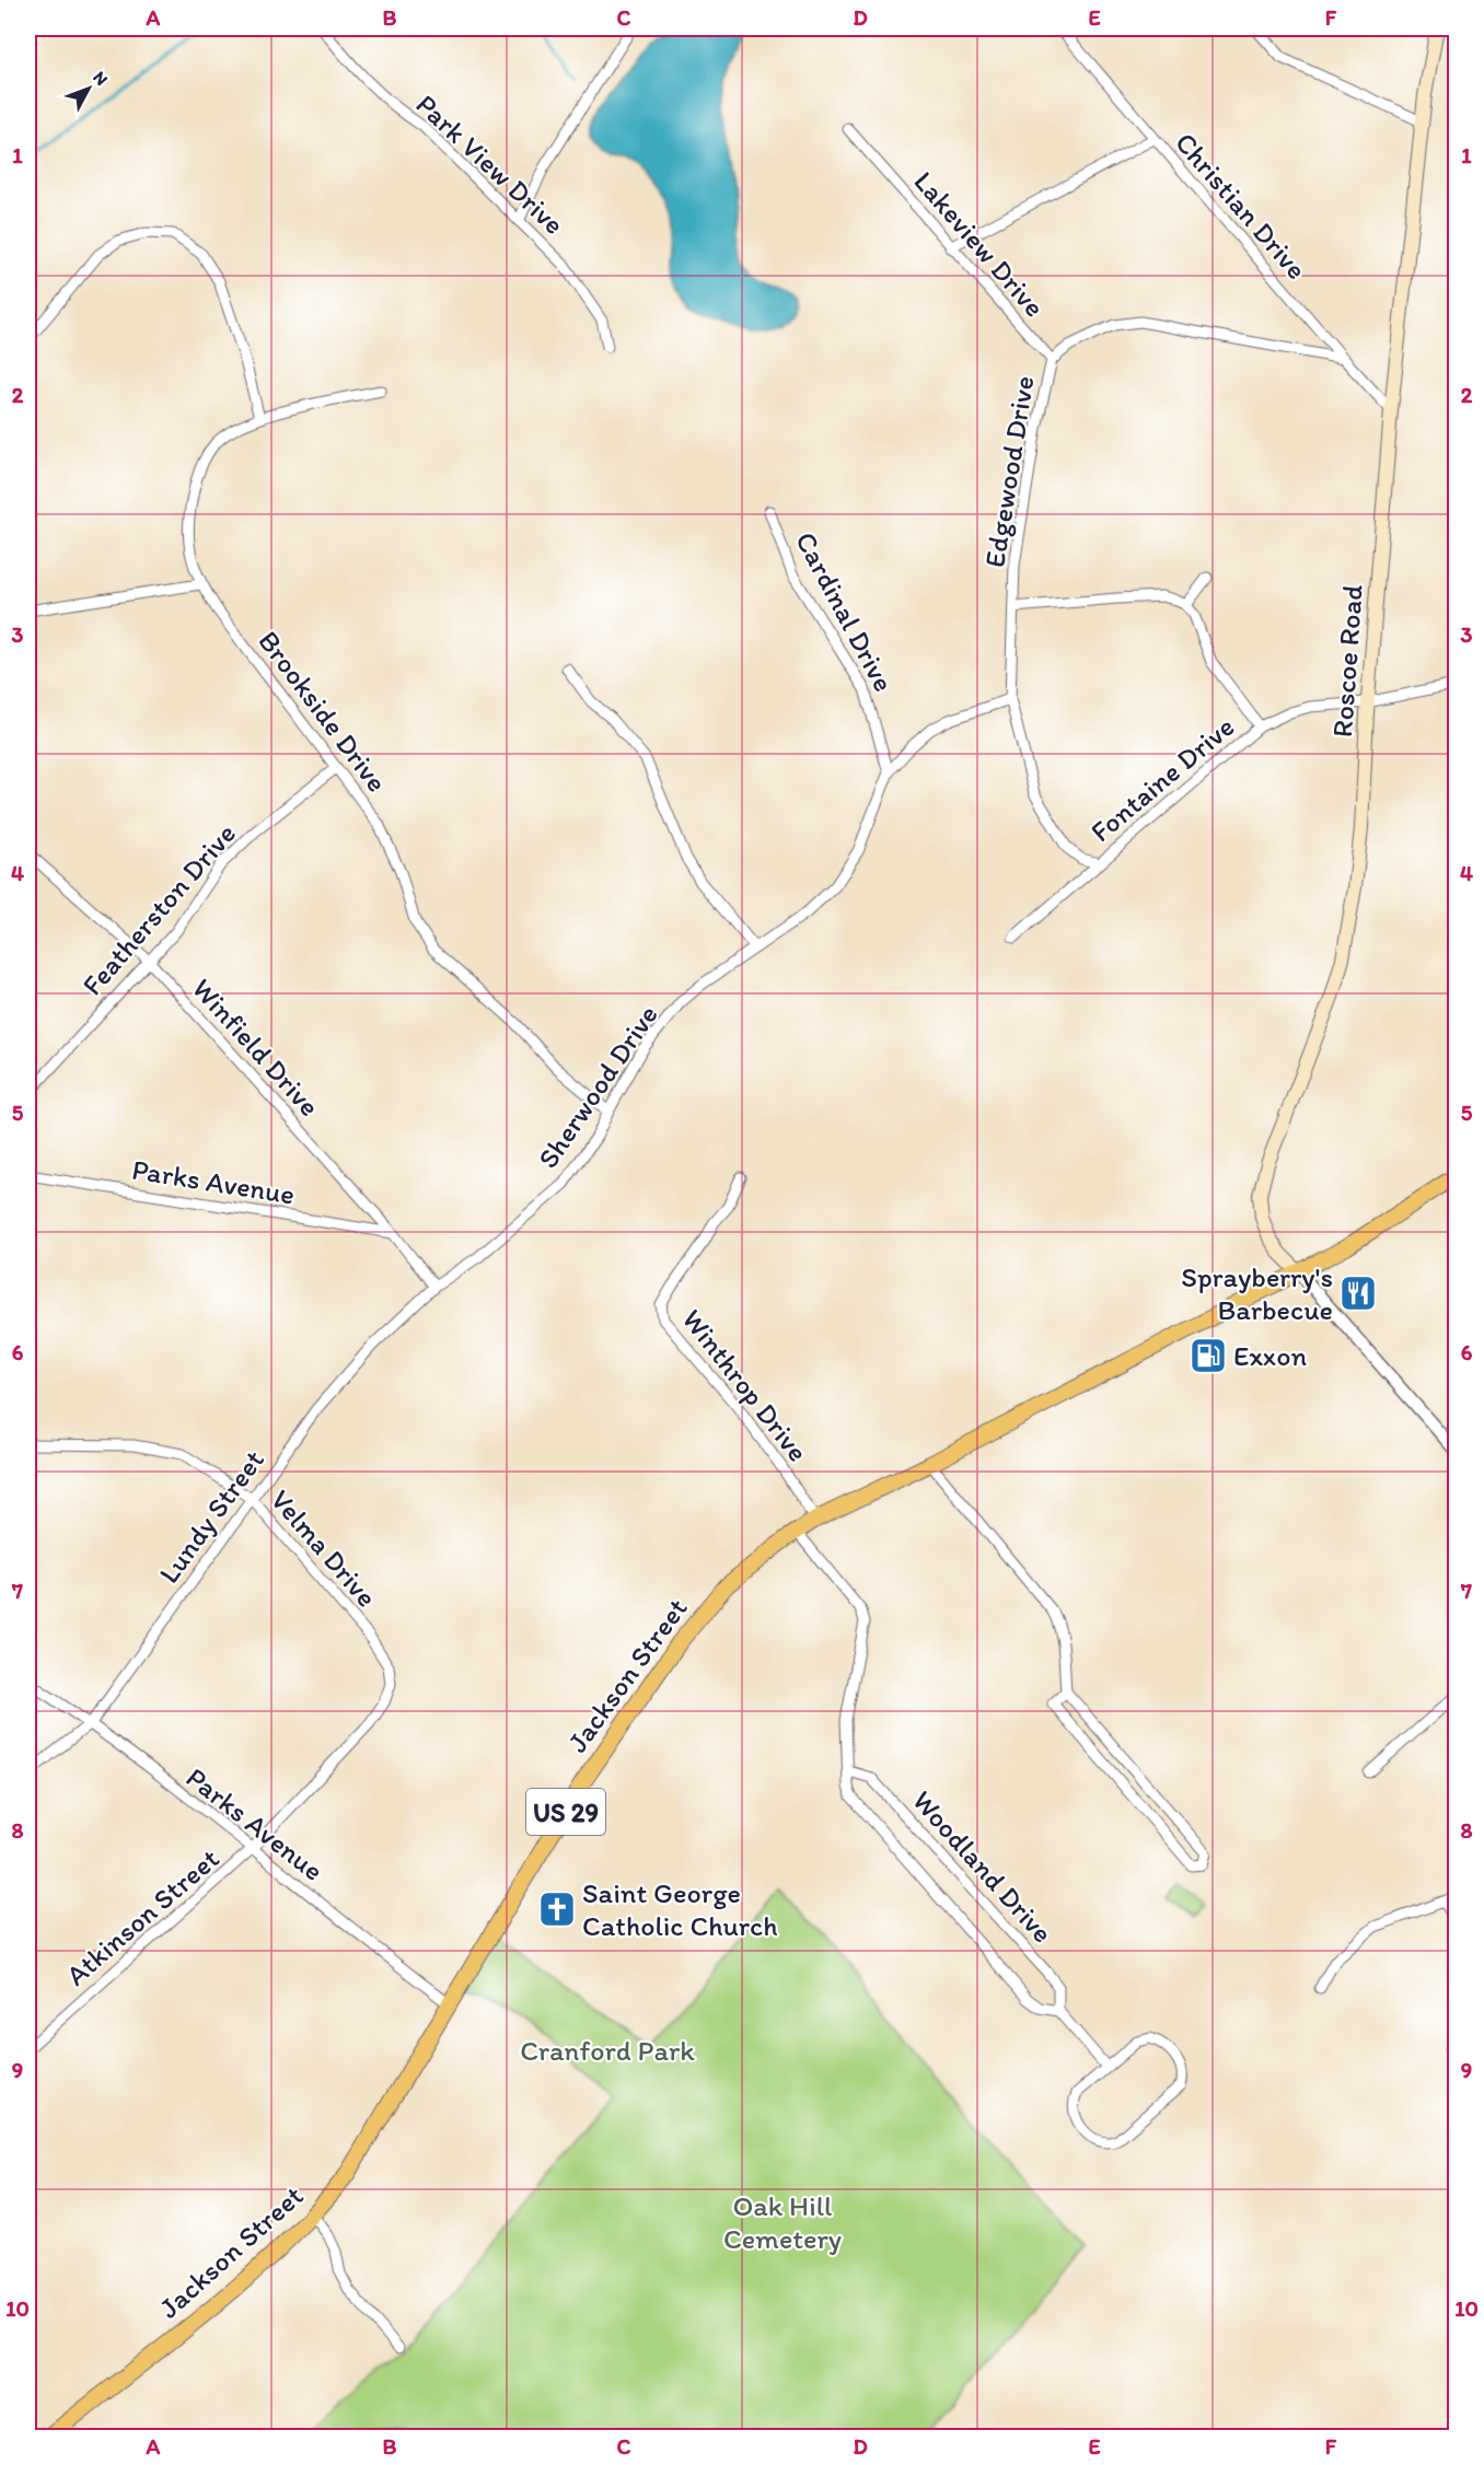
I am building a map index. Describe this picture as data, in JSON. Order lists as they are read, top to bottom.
{
  "streets": {
    "main road": ["Roscoe Road", "Jackson Street", "US 29"],
    "street": [
      "Park View Drive",
      "Christian Drive",
      "Lakeview Drive",
      "Edgewood Drive",
      "Cardinal Drive",
      "Brookside Drive",
      "Fontaine Drive",
      "Featherston Drive",
      "Winfield Drive",
      "Sherwood Drive",
      "Parks Avenue",
      "Winthrop Drive",
      "Lundy Street",
      "Velma Drive",
      "Woodland Drive",
      "Atkinson Street"
    ]
  },
  "crossings": [
    ["Christian Drive", "Edgewood Drive"],
    ["Christian Drive", "Roscoe Road"],
    ["Lakeview Drive", "Edgewood Drive"],
    ["Edgewood Drive", "Fontaine Drive"],
    ["Edgewood Drive", "Sherwood Drive"],
    ["Cardinal Drive", "Sherwood Drive"],
    ["Roscoe Road", "Fontaine Drive"],
    ["Roscoe Road", "Jackson Street"],
    ["Brookside Drive", "Featherston Drive"],
    ["Brookside Drive", "Sherwood Drive"],
    ["Fontaine Drive", "Sherwood Drive"],
    ["Featherston Drive", "Winfield Drive"],
    ["Winfield Drive", "Sherwood Drive"],
    ["Winfield Drive", "Parks Avenue"],
    ["Winfield Drive", "Lundy Street"],
    ["Sherwood Drive", "Lundy Street"],
    ["Parks Avenue", "Lundy Street"],
    ["Parks Avenue", "Jackson Street"],
    ["Parks Avenue", "Atkinson Street"],
    ["Winthrop Drive", "Jackson Street"],
    ["Lundy Street", "Velma Drive"],
    ["Velma Drive", "Atkinson Street"],
    ["Jackson Street", "Woodland Drive"]
  ],
  "parks": ["Cranford Park", "Oak Hill Cemetery"],
  "places": {
    "restaurant": ["Sprayberry's Barbecue"],
    "fuel station": ["Exxon"],
    "church": ["Saint George Catholic Church"]
  },
  "north": "top right",
  "grid": {
    "columns": [
      "A",
      "B",
      "C",
      "D",
      "E",
      "F"
    ],
    "rows": [
      "1",
      "2",
      "3",
      "4",
      "5",
      "6",
      "7",
      "8",
      "9",
      "10"
    ]
  }
}
